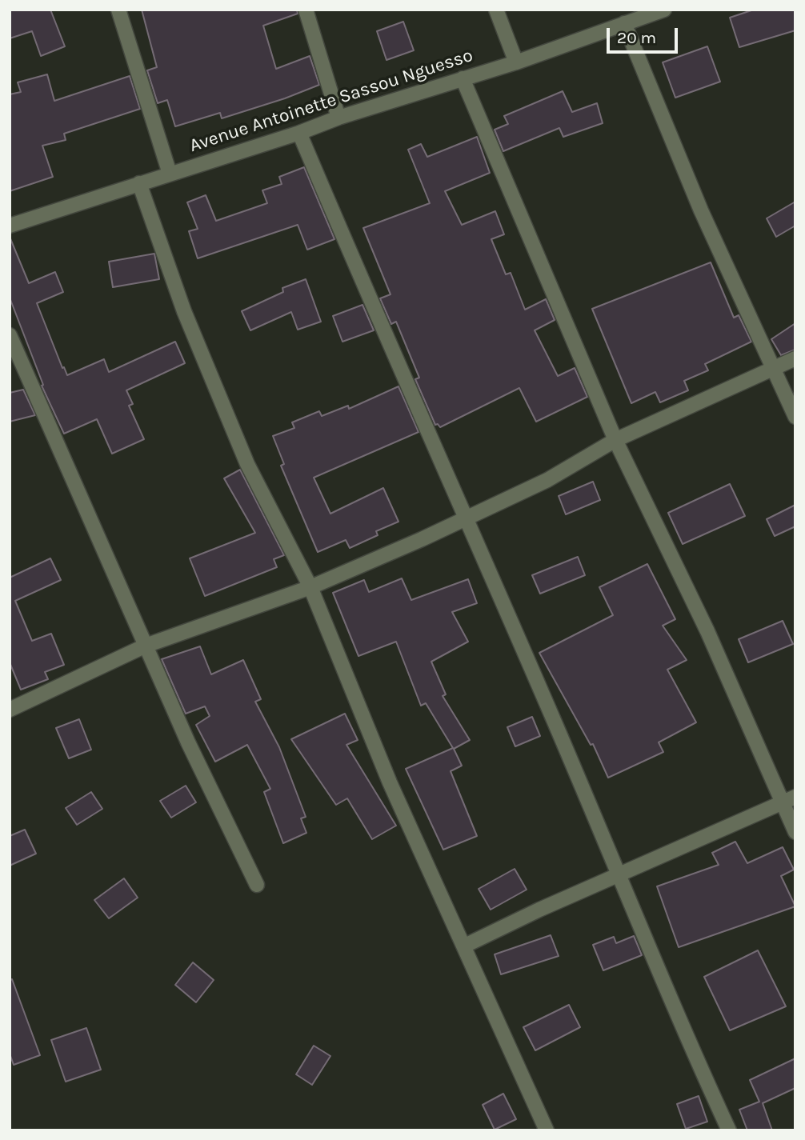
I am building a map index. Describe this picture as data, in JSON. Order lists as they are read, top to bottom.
{
  "streets": {
    "street": ["Avenue Antoinette Sassou Nguesso"]
  },
  "scale_bar": "20 m"
}
